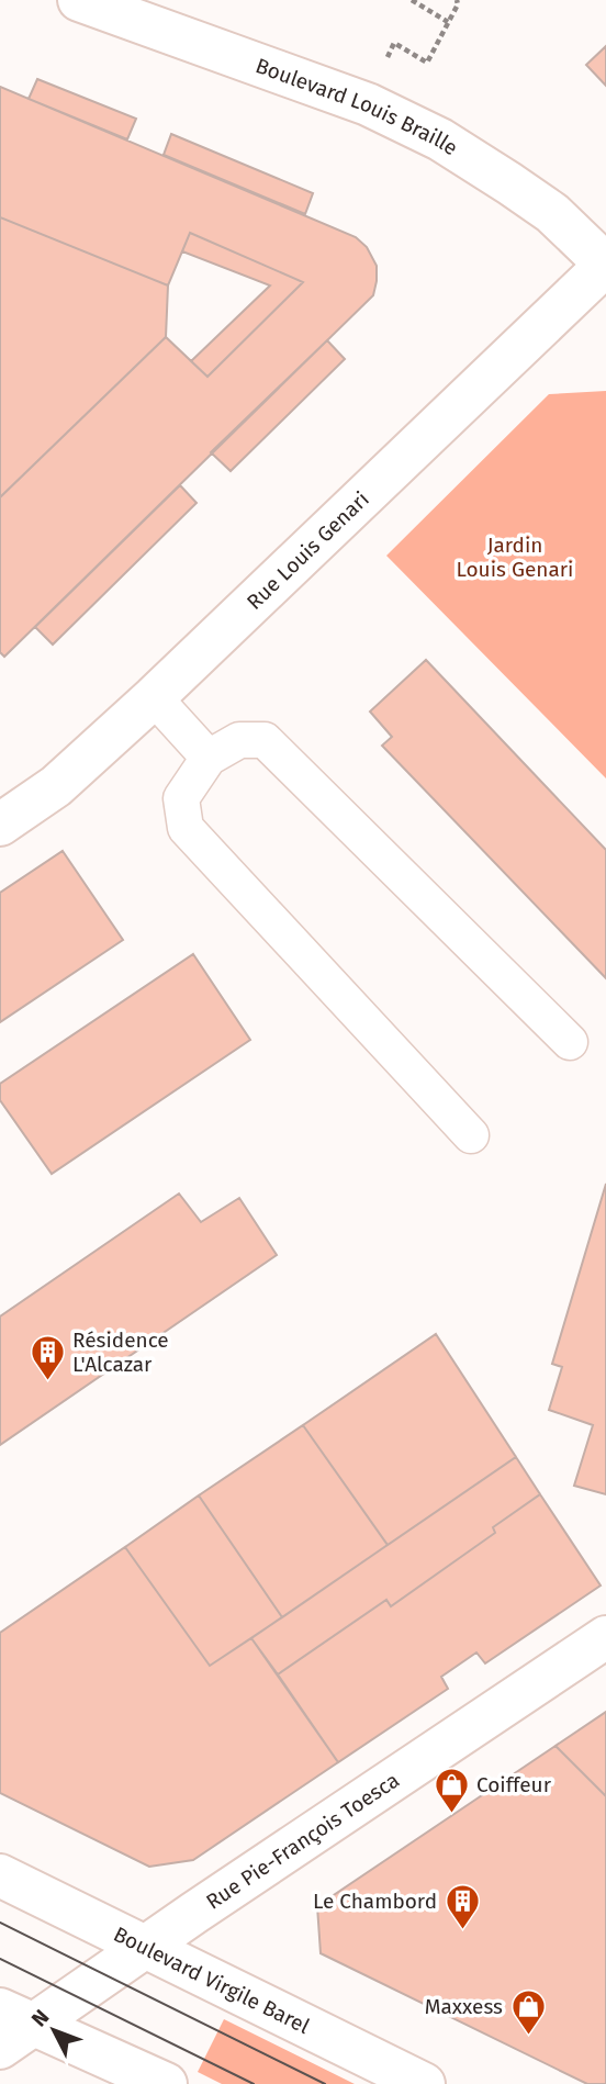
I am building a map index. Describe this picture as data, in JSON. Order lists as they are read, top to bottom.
{
  "streets": {
    "street": [
      "Boulevard Louis Braille",
      "Rue Louis Genari",
      "Rue Pie-François Toesca",
      "Boulevard Virgile Barel"
    ]
  },
  "crossings": [
    ["Boulevard Louis Braille", "Rue Louis Genari"],
    ["Rue Pie-François Toesca", "Boulevard Virgile Barel"]
  ],
  "parks": ["Jardin Louis Genari"],
  "places": {
    "building": ["Résidence L'Alcazar", "Le Chambord"],
    "shop": ["Coiffeur", "Maxxess"]
  },
  "north": "top left"
}
